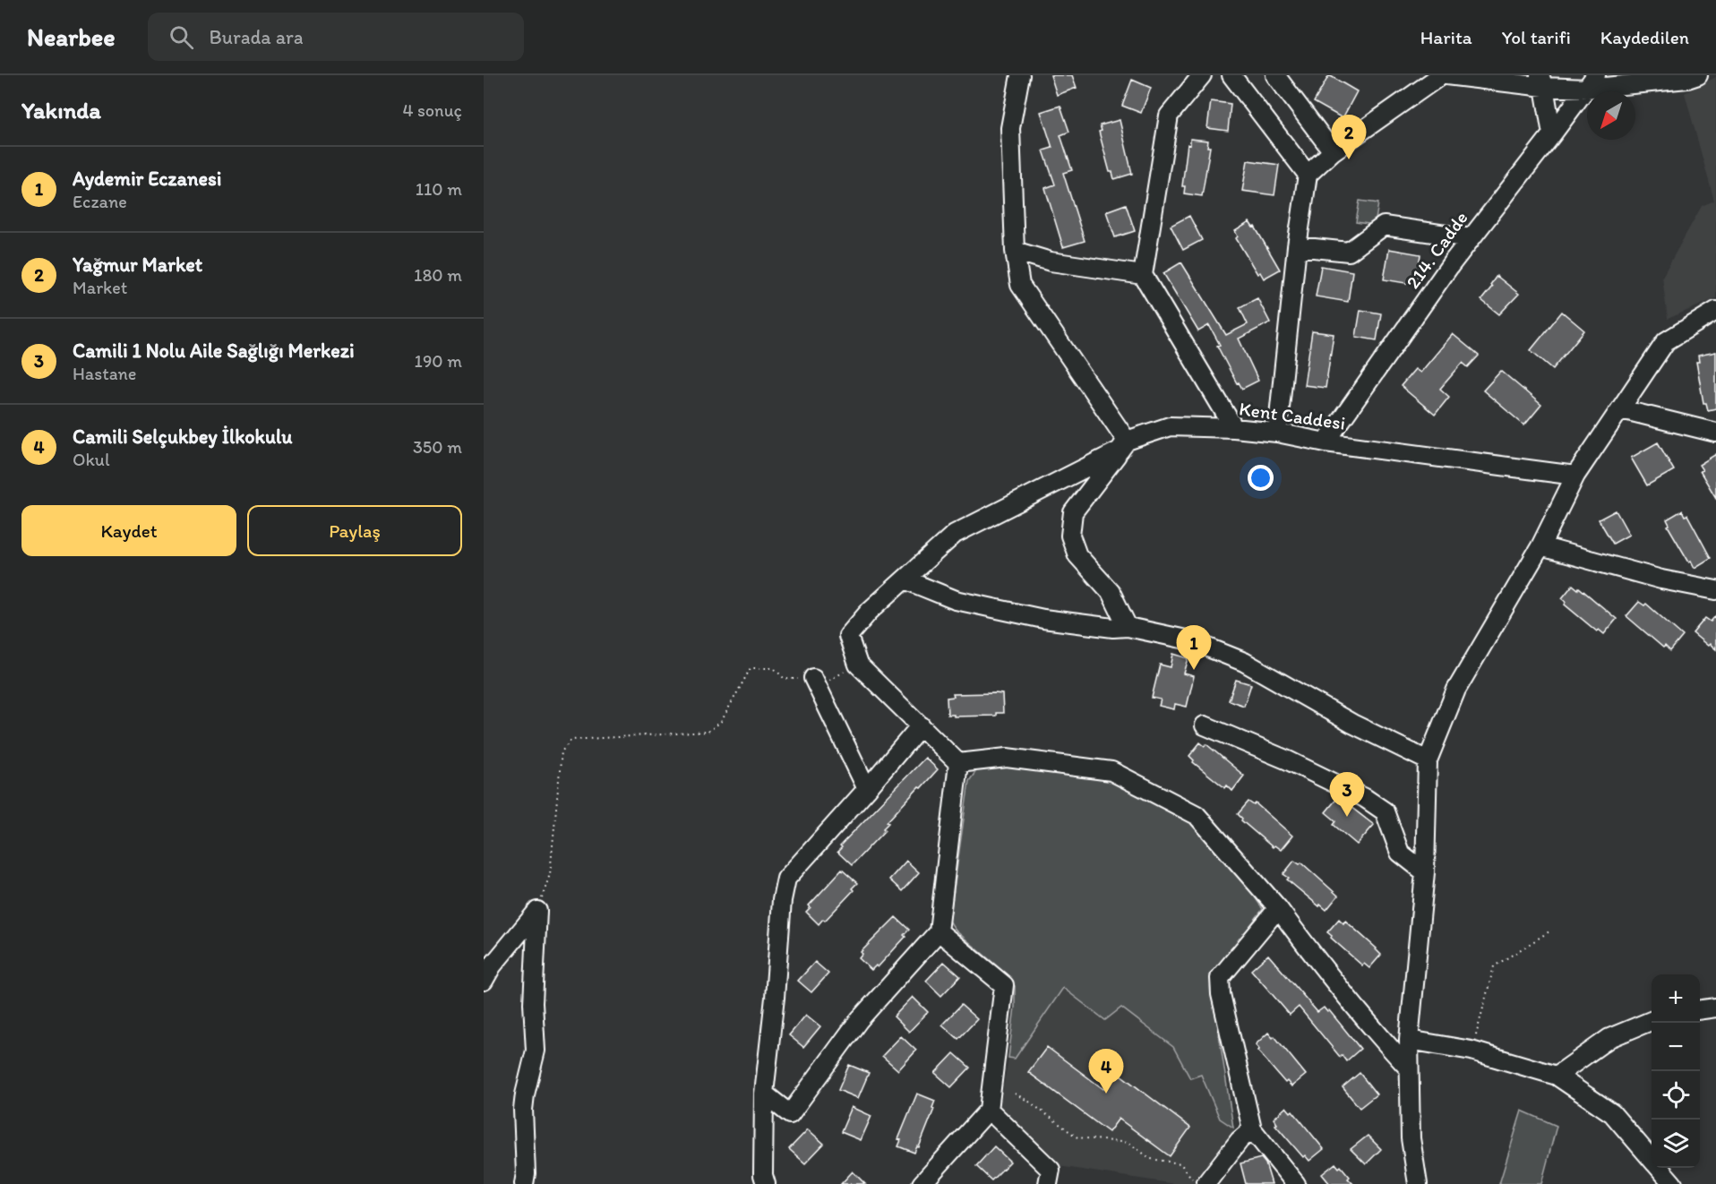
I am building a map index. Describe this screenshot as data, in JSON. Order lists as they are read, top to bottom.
{
  "streets": {
    "street": ["214. Cadde", "Kent Caddesi"]
  },
  "crossings": [
    ["214. Cadde", "Kent Caddesi"]
  ],
  "north": "bottom left",
  "page": {
    "header": "Nearbee",
    "search": "Burada ara",
    "nav": ["Harita", "Yol tarifi", "Kaydedilen"],
    "heading": ["Yakında", "4 sonuç"],
    "pins": [
      "2",
      "1",
      "3",
      "4"
    ],
    "list": [
      {
        "mark": "1",
        "name": "Aydemir Eczanesi",
        "note": "Eczane",
        "value": "110 m"
      },
      {
        "mark": "2",
        "name": "Yağmur Market",
        "note": "Market",
        "value": "180 m"
      },
      {
        "mark": "3",
        "name": "Camili 1 Nolu Aile Sağlığı Merkezi",
        "note": "Hastane",
        "value": "190 m"
      },
      {
        "mark": "4",
        "name": "Camili Selçukbey İlkokulu",
        "note": "Okul",
        "value": "350 m"
      }
    ],
    "buttons": ["Kaydet", "Paylaş"],
    "map_buttons": ["+", "−"]
  }
}
